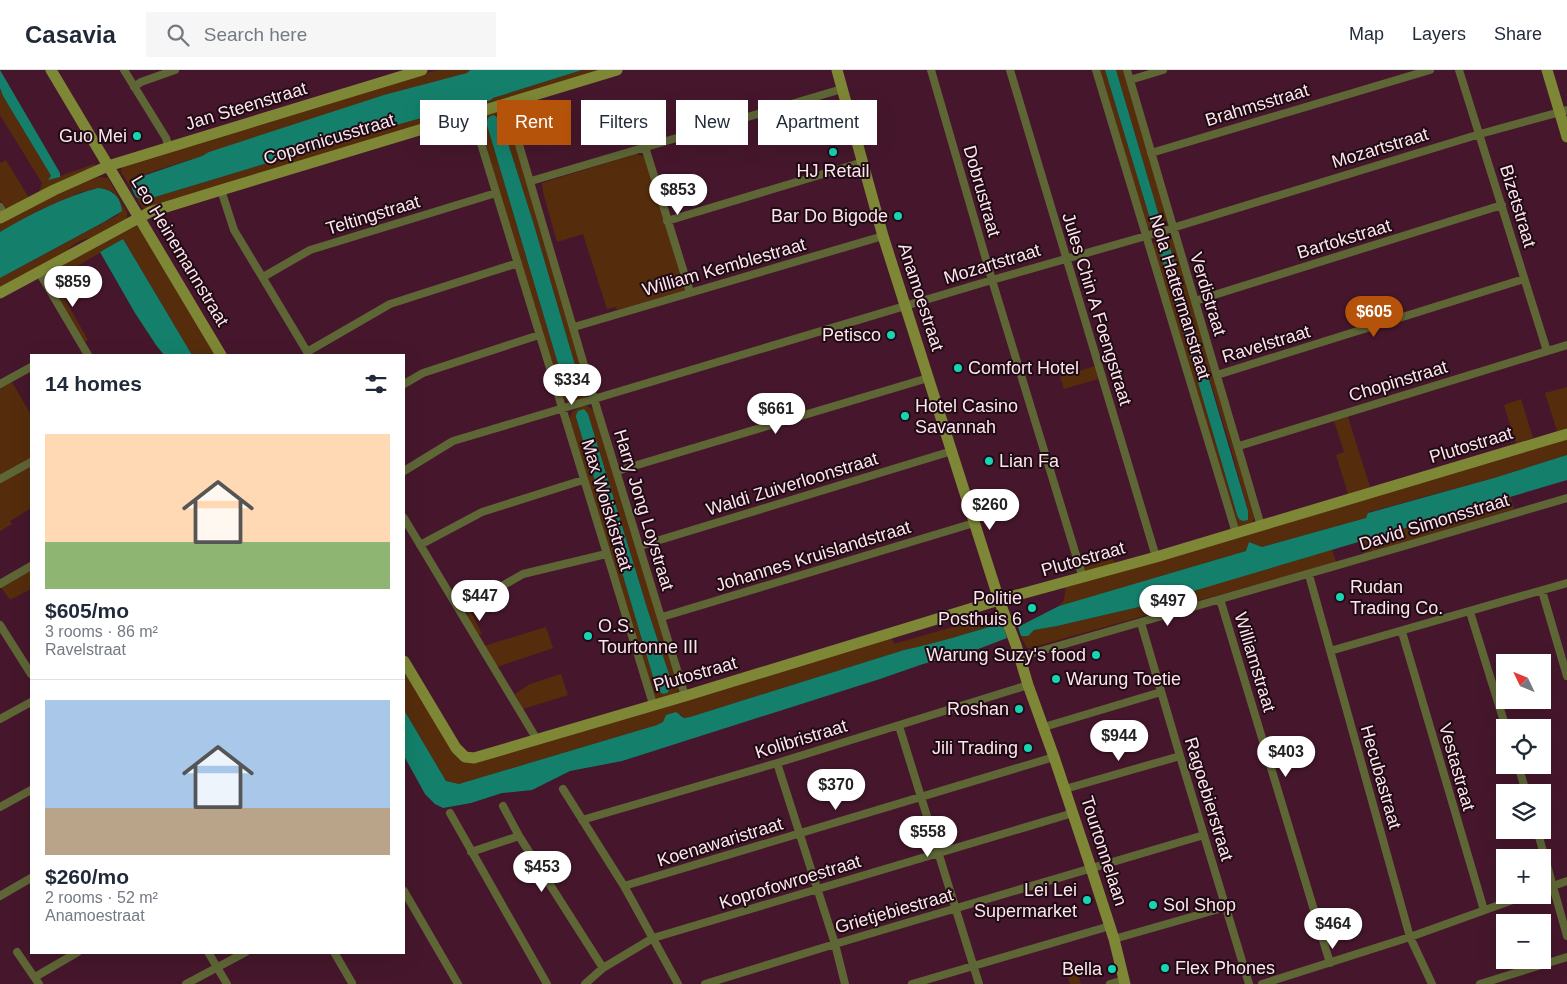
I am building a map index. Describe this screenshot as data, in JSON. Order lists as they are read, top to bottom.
{
  "streets": {
    "street": [
      "Brahmsstraat",
      "Jan Steenstraat",
      "Copernicusstraat",
      "Mozartstraat",
      "Dobrustraat",
      "Bizetstraat",
      "Teltingstraat",
      "Bartokstraat",
      "Leo Heinemannstraat",
      "William Kemblestraat",
      "Verdistraat",
      "Anamoestraat",
      "Nola Hattermanstraat",
      "Jules Chin A Foengstraat",
      "Ravelstraat",
      "Chopinstraat",
      "Plutostraat",
      "Waldi Zuiverloonstraat",
      "Max Woiskistraat",
      "Harry Jong Loystraat",
      "David Simonsstraat",
      "Johannes Kruislandstraat",
      "Williamstraat",
      "Kolibristraat",
      "Vestastraat",
      "Hecubastraat",
      "Ragoebierstraat",
      "Koenawaristraat",
      "Tourtonnelaan",
      "Koprofowroestraat",
      "Grietjebiestraat"
    ]
  },
  "crossings": [
    ["Brahmsstraat", "Verdistraat"],
    ["Jan Steenstraat", "Leo Heinemannstraat"],
    ["Copernicusstraat", "Leo Heinemannstraat"],
    ["Mozartstraat", "Dobrustraat"],
    ["Mozartstraat", "Bizetstraat"],
    ["Mozartstraat", "Verdistraat"],
    ["Mozartstraat", "Anamoestraat"],
    ["Mozartstraat", "Nola Hattermanstraat"],
    ["Mozartstraat", "Jules Chin A Foengstraat"],
    ["Mozartstraat", "Max Woiskistraat"],
    ["Mozartstraat", "Harry Jong Loystraat"],
    ["Dobrustraat", "Plutostraat"],
    ["Bizetstraat", "Bartokstraat"],
    ["Bizetstraat", "Ravelstraat"],
    ["Bizetstraat", "Chopinstraat"],
    ["Teltingstraat", "Max Woiskistraat"],
    ["Bartokstraat", "Verdistraat"],
    ["William Kemblestraat", "Anamoestraat"],
    ["William Kemblestraat", "Harry Jong Loystraat"],
    ["Verdistraat", "Ravelstraat"],
    ["Verdistraat", "Chopinstraat"],
    ["Verdistraat", "Plutostraat"],
    ["Anamoestraat", "Plutostraat"],
    ["Anamoestraat", "Waldi Zuiverloonstraat"],
    ["Anamoestraat", "Johannes Kruislandstraat"],
    ["Anamoestraat", "Tourtonnelaan"],
    ["Nola Hattermanstraat", "Plutostraat"],
    ["Jules Chin A Foengstraat", "Plutostraat"],
    ["Plutostraat", "Max Woiskistraat"],
    ["Plutostraat", "Harry Jong Loystraat"],
    ["Waldi Zuiverloonstraat", "Harry Jong Loystraat"],
    ["Harry Jong Loystraat", "Johannes Kruislandstraat"],
    ["David Simonsstraat", "Williamstraat"],
    ["David Simonsstraat", "Hecubastraat"],
    ["David Simonsstraat", "Ragoebierstraat"],
    ["David Simonsstraat", "Tourtonnelaan"],
    ["Kolibristraat", "Tourtonnelaan"],
    ["Ragoebierstraat", "Grietjebiestraat"],
    ["Koenawaristraat", "Tourtonnelaan"],
    ["Tourtonnelaan", "Koprofowroestraat"],
    ["Tourtonnelaan", "Grietjebiestraat"]
  ],
  "places": [
    "Guo Mei",
    "HJ Retail",
    "Bar Do Bigode",
    "Petisco",
    "Comfort Hotel",
    "Hotel Casino Savannah",
    "Lian Fa",
    "Rudan Trading Co.",
    "Politie Posthuis 6",
    "O.S. Tourtonne III",
    "Warung Suzy's food",
    "Warung Toetie",
    "Roshan",
    "Jili Trading",
    "Lei Lei Supermarket",
    "Sol Shop",
    "Flex Phones",
    "Bella"
  ],
  "north": "top left",
  "page": {
    "header": "Casavia",
    "search": "Search here",
    "nav": ["Map", "Layers", "Share"],
    "chip": [
      "Buy",
      "Rent",
      "Filters",
      "New",
      "Apartment"
    ],
    "price": [
      "$853",
      "$859",
      "$605",
      "$334",
      "$661",
      "$260",
      "$447",
      "$497",
      "$944",
      "$403",
      "$370",
      "$558",
      "$453",
      "$464"
    ],
    "heading": "14 homes",
    "list": [
      {
        "name": "$605/mo",
        "note": "3 rooms · 86 m² · Ravelstraat"
      },
      {
        "name": "$260/mo",
        "note": "2 rooms · 52 m² · Anamoestraat"
      }
    ],
    "map_buttons": ["+", "−"]
  }
}
